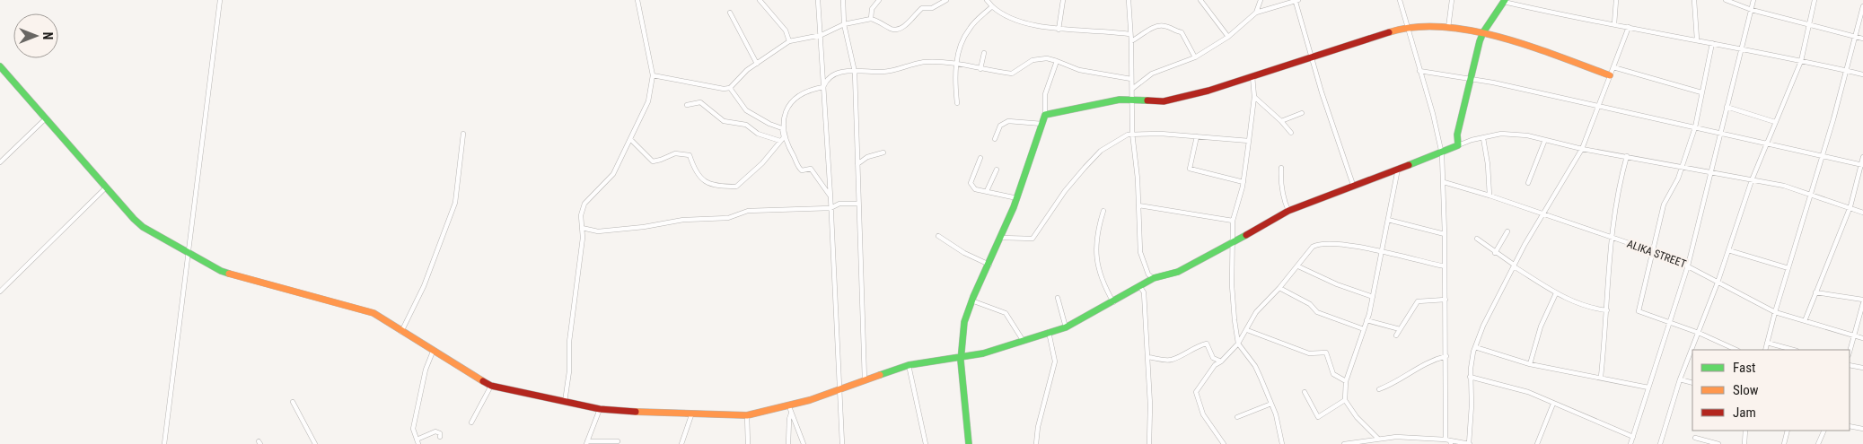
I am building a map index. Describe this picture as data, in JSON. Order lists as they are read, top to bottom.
{
  "streets": {
    "street": ["ALIKA STREET"]
  },
  "legend": ["Fast", "Slow", "Jam"],
  "north": "right"
}
